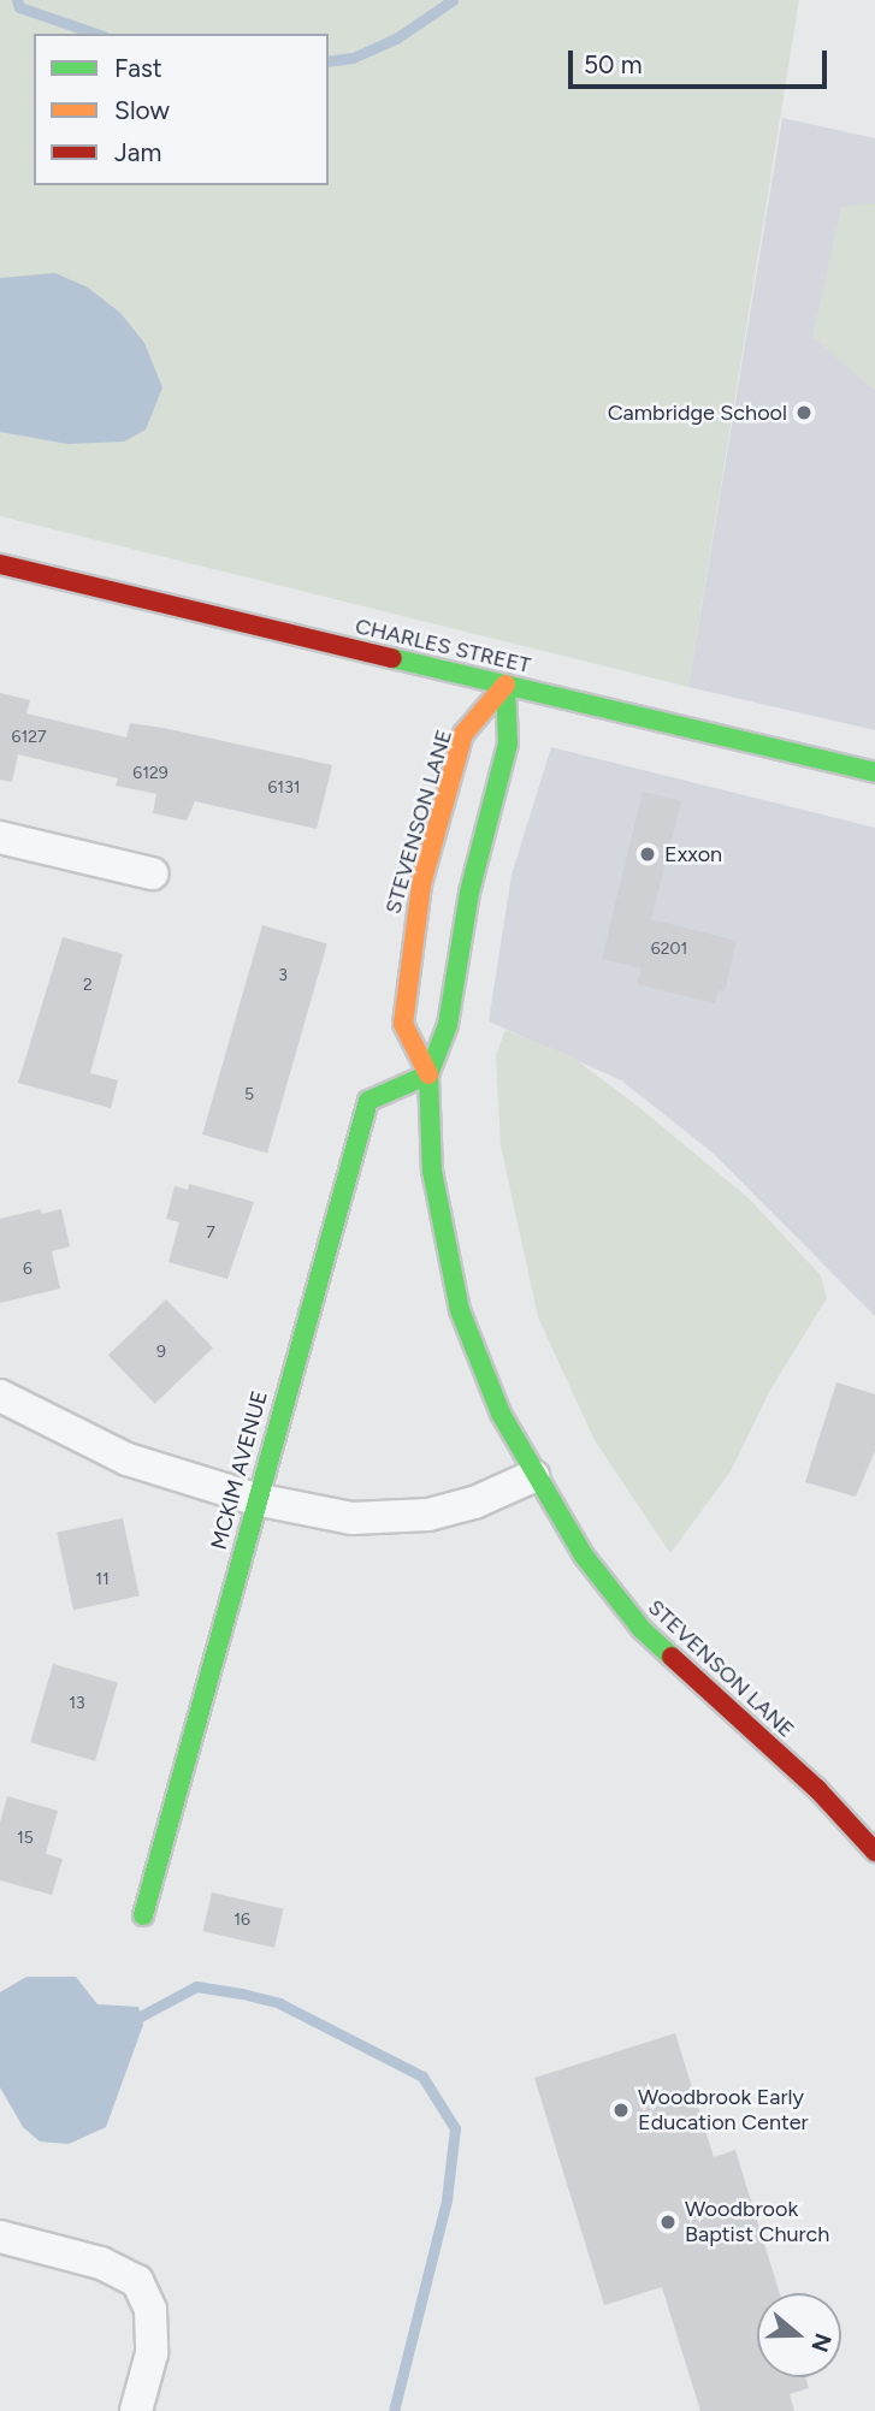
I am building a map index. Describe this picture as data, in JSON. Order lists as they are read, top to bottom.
{
  "streets": {
    "street": ["CHARLES STREET", "STEVENSON LANE", "MCKIM AVENUE"]
  },
  "crossings": [
    ["CHARLES STREET", "STEVENSON LANE"],
    ["STEVENSON LANE", "MCKIM AVENUE"]
  ],
  "places": [
    "Cambridge School",
    "Exxon",
    "Woodbrook Early Education Center",
    "Woodbrook Baptist Church"
  ],
  "house_numbers": [
    "6127",
    "6129",
    "6131",
    "6201",
    "3",
    "2",
    "5",
    "7",
    "6",
    "9",
    "11",
    "13",
    "15",
    "16"
  ],
  "legend": ["Fast", "Slow", "Jam"],
  "scale_bar": "50 m",
  "north": "right"
}
